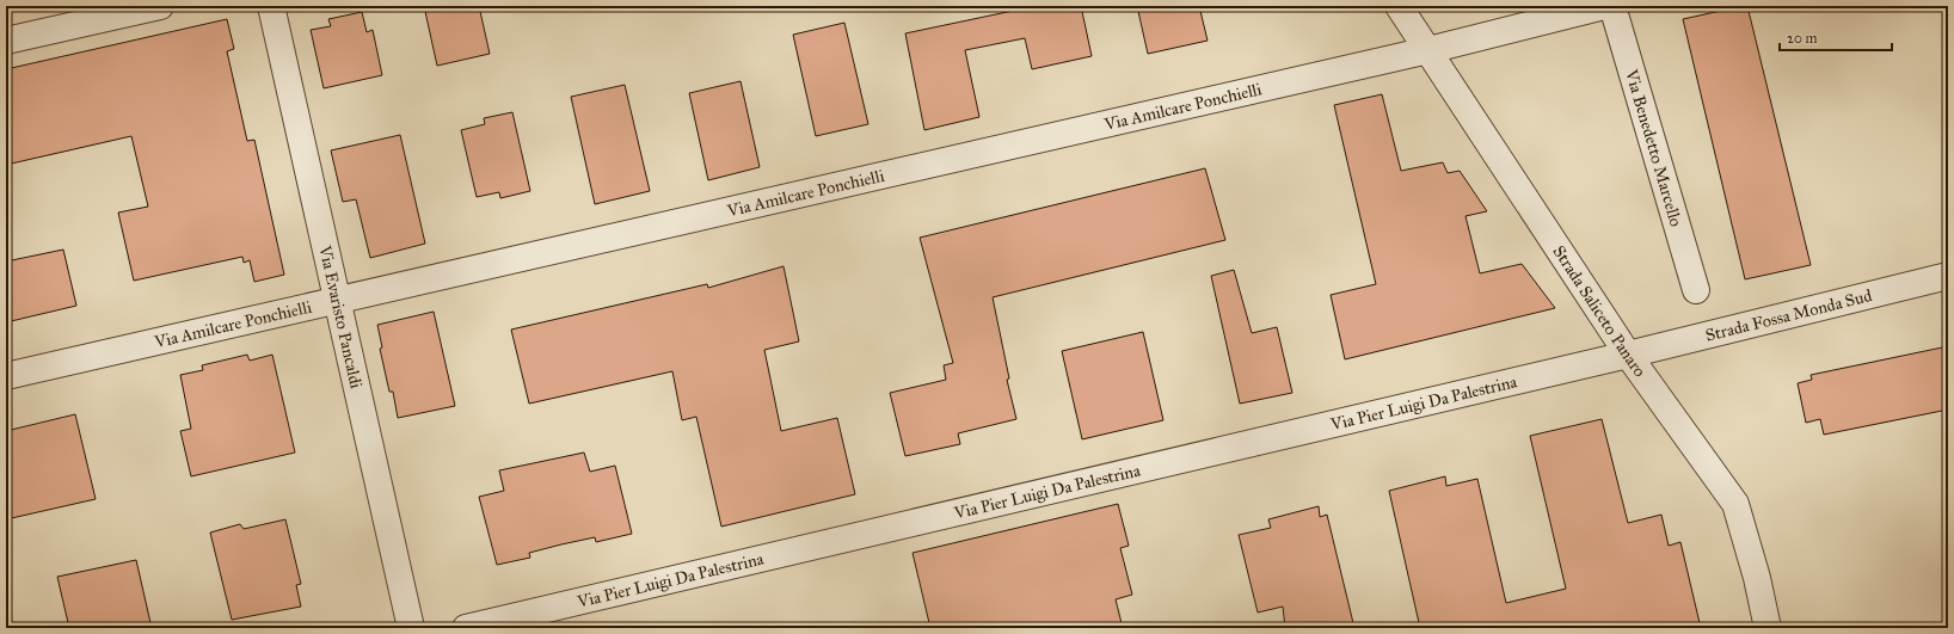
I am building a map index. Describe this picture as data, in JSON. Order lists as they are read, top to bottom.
{
  "streets": {
    "street": [
      "Via Amilcare Ponchielli",
      "Via Benedetto Marcello",
      "Strada Saliceto Panaro",
      "Strada Fossa Monda Sud",
      "Via Evaristo Pancaldi",
      "Via Pier Luigi Da Palestrina"
    ]
  },
  "crossings": [
    ["Via Amilcare Ponchielli", "Strada Saliceto Panaro"],
    ["Via Amilcare Ponchielli", "Via Evaristo Pancaldi"],
    ["Strada Saliceto Panaro", "Strada Fossa Monda Sud"],
    ["Strada Saliceto Panaro", "Via Pier Luigi Da Palestrina"],
    ["Strada Fossa Monda Sud", "Via Pier Luigi Da Palestrina"]
  ],
  "scale_bar": "20 m"
}
